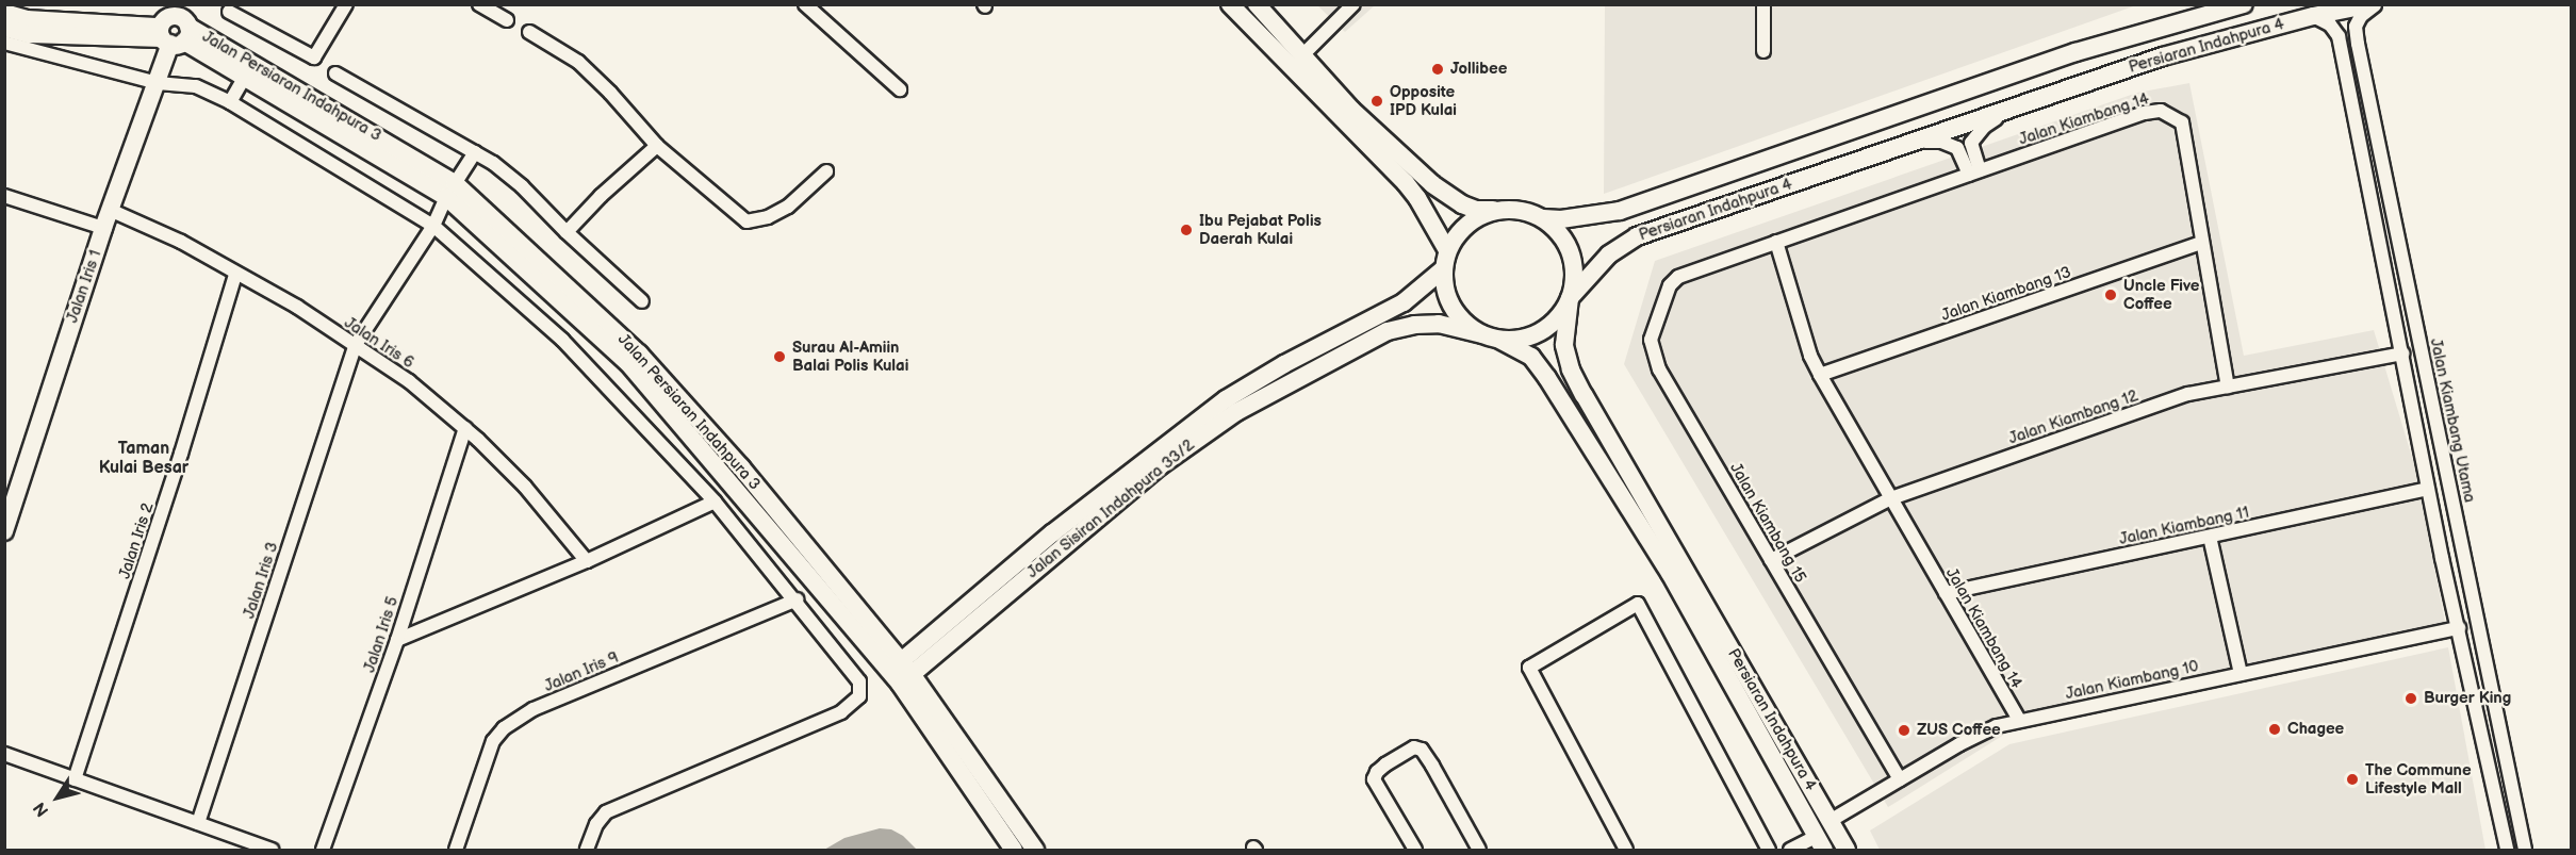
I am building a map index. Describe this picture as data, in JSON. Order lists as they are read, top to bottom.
{
  "streets": {
    "main road": [
      "Persiaran Indahpura 4",
      "Jalan Persiaran Indahpura 3",
      "Jalan Iris 1",
      "Jalan Sisiran Indahpura 33/2"
    ],
    "street": [
      "Jalan Kiambang 14",
      "Jalan Kiambang 13",
      "Jalan Iris 6",
      "Jalan Kiambang 12",
      "Jalan Kiambang Utama",
      "Jalan Kiambang 15",
      "Jalan Kiambang 11",
      "Jalan Iris 2",
      "Jalan Iris 3",
      "Jalan Iris 5",
      "Jalan Iris 9",
      "Jalan Kiambang 10"
    ]
  },
  "crossings": [
    ["Persiaran Indahpura 4", "Jalan Kiambang Utama"],
    ["Persiaran Indahpura 4", "Jalan Sisiran Indahpura 33/2"],
    ["Persiaran Indahpura 4", "Jalan Kiambang 10"],
    ["Jalan Persiaran Indahpura 3", "Jalan Iris 1"],
    ["Jalan Persiaran Indahpura 3", "Jalan Sisiran Indahpura 33/2"],
    ["Jalan Persiaran Indahpura 3", "Jalan Iris 3"],
    ["Jalan Kiambang 14", "Jalan Kiambang 13"],
    ["Jalan Kiambang 14", "Jalan Kiambang 12"],
    ["Jalan Kiambang 14", "Jalan Kiambang 15"],
    ["Jalan Kiambang 14", "Jalan Kiambang 11"],
    ["Jalan Kiambang 14", "Jalan Kiambang 10"],
    ["Jalan Iris 1", "Jalan Iris 6"],
    ["Jalan Iris 6", "Jalan Iris 2"],
    ["Jalan Iris 6", "Jalan Iris 3"],
    ["Jalan Iris 6", "Jalan Iris 5"],
    ["Jalan Kiambang 12", "Jalan Kiambang 15"],
    ["Jalan Kiambang 15", "Jalan Kiambang 10"]
  ],
  "districts": ["Taman Kulai Besar"],
  "places": [
    "Jollibee",
    "Opposite IPD Kulai",
    "Ibu Pejabat Polis Daerah Kulai",
    "Uncle Five Coffee",
    "Surau Al-Amiin Balai Polis Kulai",
    "Burger King",
    "Chagee",
    "ZUS Coffee",
    "The Commune Lifestyle Mall"
  ],
  "north": "bottom left"
}
